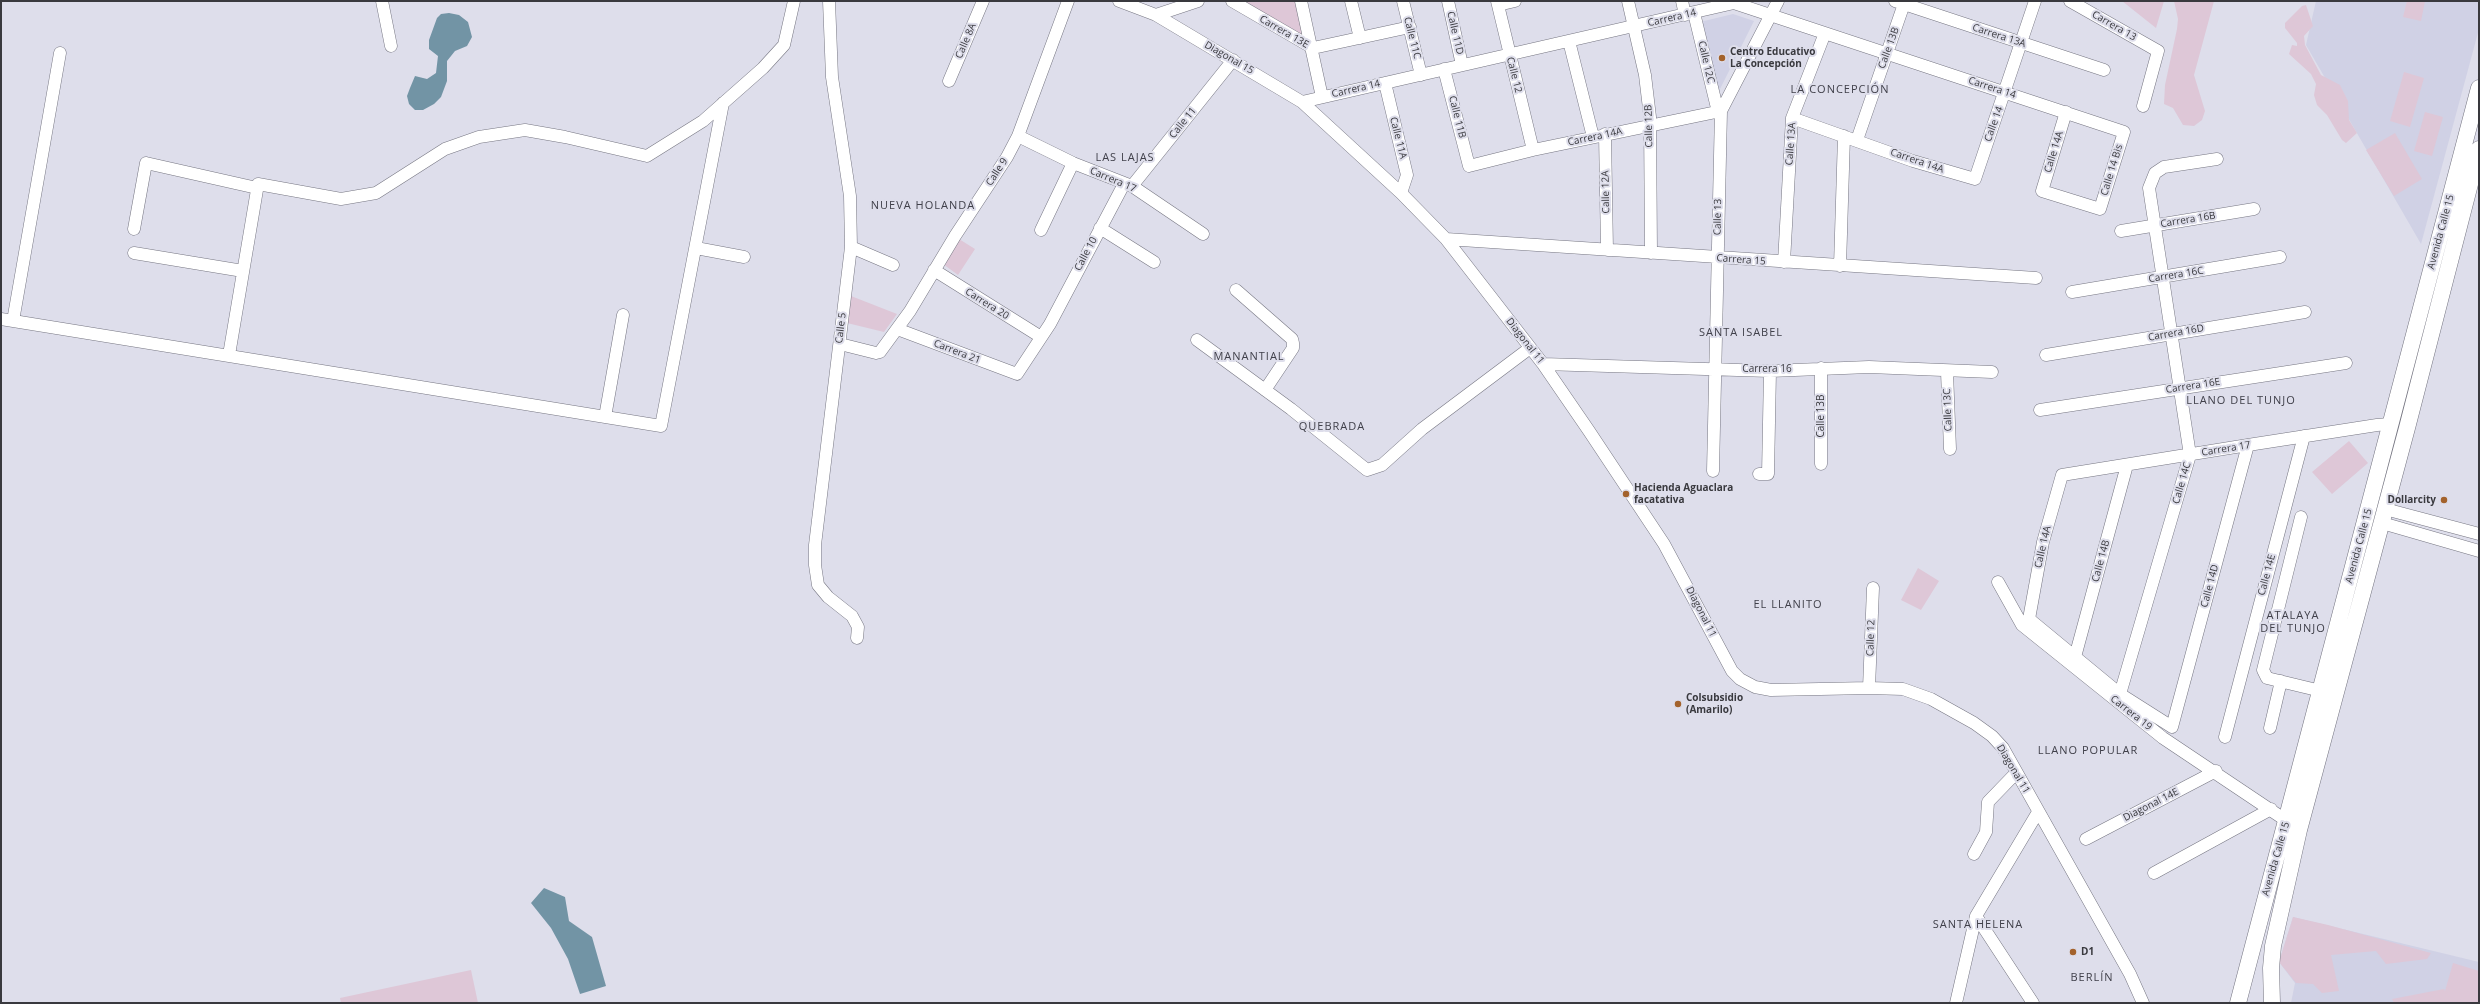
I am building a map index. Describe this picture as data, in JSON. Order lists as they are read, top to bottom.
{
  "streets": {
    "main road": ["Avenida Calle 15"],
    "street": [
      "Carrera 14",
      "Carrera 13",
      "Carrera 13E",
      "Calle 11D",
      "Carrera 13A",
      "Calle 11C",
      "Calle 8A",
      "Calle 13B",
      "Diagonal 15",
      "Calle 12C",
      "Calle 12",
      "Calle 11B",
      "Calle 11",
      "Calle 14",
      "Calle 12B",
      "Carrera 14A",
      "Calle 11A",
      "Calle 13A",
      "Calle 14A",
      "Calle 14 Bis",
      "Calle 9",
      "Carrera 17",
      "Calle 12A",
      "Calle 13",
      "Carrera 16B",
      "Calle 10",
      "Carrera 15",
      "Carrera 16C",
      "Carrera 20",
      "Calle 5",
      "Carrera 16D",
      "Diagonal 11",
      "Carrera 21",
      "Carrera 16",
      "Carrera 16E",
      "Calle 13C",
      "Calle 14C",
      "Calle 14B",
      "Calle 14E",
      "Calle 14D",
      "Carrera 19",
      "Diagonal 14E"
    ]
  },
  "crossings": [
    ["Carrera 14", "Calle 11D"],
    ["Carrera 14", "Calle 11C"],
    ["Carrera 14", "Calle 13B"],
    ["Carrera 14", "Diagonal 15"],
    ["Carrera 14", "Calle 12C"],
    ["Carrera 14", "Calle 12"],
    ["Carrera 14", "Calle 11B"],
    ["Carrera 14", "Calle 14"],
    ["Carrera 14", "Calle 12B"],
    ["Carrera 14", "Calle 11A"],
    ["Carrera 14", "Calle 13A"],
    ["Carrera 14", "Calle 14A"],
    ["Carrera 14", "Calle 14 Bis"],
    ["Carrera 14", "Calle 12A"],
    ["Carrera 14", "Calle 13"],
    ["Carrera 14", "Diagonal 11"],
    ["Carrera 13E", "Calle 11C"],
    ["Carrera 13A", "Calle 13B"],
    ["Carrera 13A", "Calle 14"],
    ["Calle 13B", "Carrera 14A"],
    ["Calle 13B", "Carrera 16"],
    ["Diagonal 15", "Calle 11"],
    ["Diagonal 15", "Diagonal 11"],
    ["Calle 12C", "Carrera 14A"],
    ["Calle 12C", "Calle 13"],
    ["Calle 12", "Carrera 14A"],
    ["Calle 12", "Diagonal 11"],
    ["Calle 11B", "Carrera 14A"],
    ["Calle 11", "Carrera 17"],
    ["Calle 11", "Calle 10"],
    ["Calle 14", "Carrera 14A"],
    ["Calle 12B", "Carrera 14A"],
    ["Calle 12B", "Carrera 15"],
    ["Carrera 14A", "Calle 13A"],
    ["Carrera 14A", "Calle 12A"],
    ["Carrera 14A", "Calle 13"],
    ["Calle 11A", "Diagonal 11"],
    ["Calle 13A", "Carrera 15"],
    ["Calle 14A", "Calle 14 Bis"],
    ["Calle 14A", "Carrera 17"],
    ["Calle 14A", "Calle 14B"],
    ["Calle 9", "Carrera 17"],
    ["Calle 9", "Carrera 20"],
    ["Calle 9", "Calle 5"],
    ["Calle 9", "Carrera 21"],
    ["Carrera 17", "Avenida Calle 15"],
    ["Carrera 17", "Calle 10"],
    ["Carrera 17", "Calle 14C"],
    ["Carrera 17", "Calle 14B"],
    ["Carrera 17", "Calle 14E"],
    ["Carrera 17", "Calle 14D"],
    ["Calle 12A", "Carrera 15"],
    ["Calle 13", "Carrera 15"],
    ["Calle 13", "Carrera 16"],
    ["Carrera 16B", "Calle 14C"],
    ["Avenida Calle 15", "Carrera 19"],
    ["Calle 10", "Carrera 20"],
    ["Calle 10", "Carrera 21"],
    ["Carrera 15", "Diagonal 11"],
    ["Carrera 16C", "Calle 14C"],
    ["Carrera 16D", "Calle 14C"],
    ["Diagonal 11", "Carrera 16"],
    ["Carrera 16", "Calle 13C"],
    ["Carrera 16E", "Calle 14C"],
    ["Calle 14C", "Calle 14D"],
    ["Carrera 19", "Diagonal 14E"]
  ],
  "districts": [
    "LA CONCEPCIÓN",
    "LAS LAJAS",
    "NUEVA HOLANDA",
    "SANTA ISABEL",
    "MANANTIAL",
    "LLANO DEL TUNJO",
    "QUEBRADA",
    "EL LLANITO",
    "ATALAYA DEL TUNJO",
    "LLANO POPULAR",
    "SANTA HELENA",
    "BERLÍN"
  ],
  "places": [
    "Centro Educativo La Concepción",
    "Hacienda Aguaclara facatativa",
    "Dollarcity",
    "Colsubsidio (Amarilo)",
    "D1"
  ]
}
